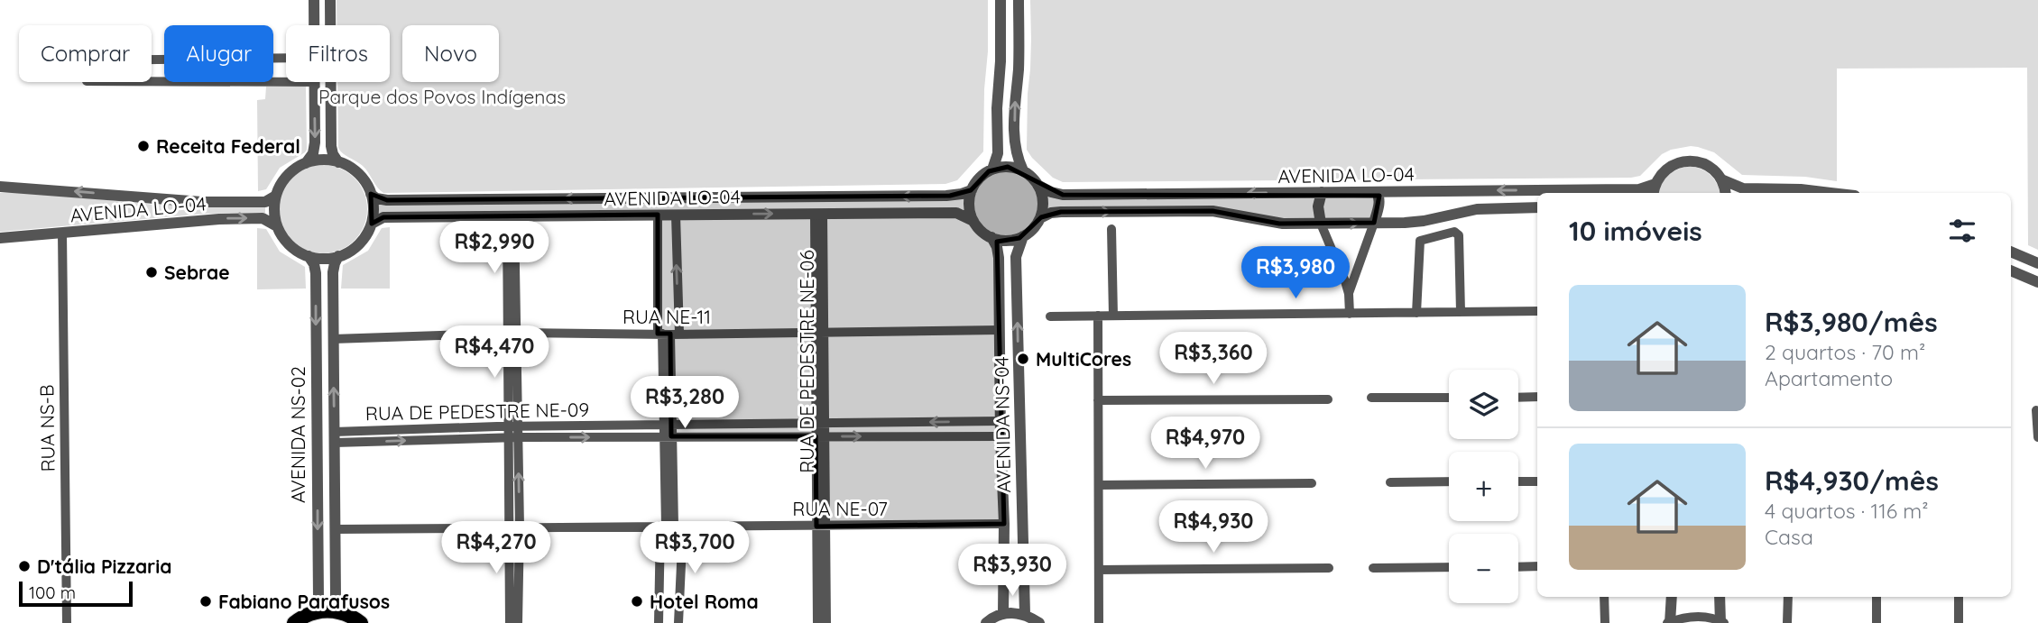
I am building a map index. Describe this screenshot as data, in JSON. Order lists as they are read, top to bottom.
{
  "streets": {
    "street": [
      "AVENIDA LO-04",
      "RUA NE-11",
      "RUA DE PEDESTRE NE-06",
      "RUA DE PEDESTRE NE-09",
      "AVENIDA NS-04",
      "RUA NS-B",
      "AVENIDA NS-02",
      "RUA NE-07"
    ]
  },
  "crossings": [
    ["AVENIDA LO-04", "RUA DE PEDESTRE NE-06"],
    ["AVENIDA LO-04", "AVENIDA NS-04"],
    ["AVENIDA LO-04", "RUA NS-B"],
    ["AVENIDA LO-04", "AVENIDA NS-02"],
    ["RUA NE-11", "RUA DE PEDESTRE NE-06"],
    ["RUA NE-11", "AVENIDA NS-04"],
    ["RUA NE-11", "AVENIDA NS-02"],
    ["RUA DE PEDESTRE NE-06", "RUA DE PEDESTRE NE-09"],
    ["RUA DE PEDESTRE NE-06", "RUA NE-07"],
    ["RUA DE PEDESTRE NE-09", "AVENIDA NS-04"],
    ["RUA DE PEDESTRE NE-09", "AVENIDA NS-02"],
    ["AVENIDA NS-04", "RUA NE-07"],
    ["AVENIDA NS-02", "RUA NE-07"]
  ],
  "parks": ["Parque dos Povos Indígenas"],
  "places": [
    "Receita Federal",
    "Sebrae",
    "MultiCores",
    "D'tália Pizzaria",
    "Fabiano Parafusos",
    "Hotel Roma"
  ],
  "scale_bar": "100 m",
  "page": {
    "chip": [
      "Comprar",
      "Alugar",
      "Filtros",
      "Novo"
    ],
    "heading": "10 imóveis",
    "price": [
      "R$2,990",
      "R$3,980",
      "R$4,470",
      "R$3,360",
      "R$3,280",
      "R$4,970",
      "R$4,930",
      "R$4,270",
      "R$3,700",
      "R$3,930"
    ],
    "list": [
      {
        "name": "R$3,980/mês",
        "note": "2 quartos · 70 m² · Apartamento"
      },
      {
        "name": "R$4,930/mês",
        "note": "4 quartos · 116 m² · Casa"
      }
    ],
    "map_buttons": ["+", "−"],
    "scale": "100 m"
  }
}
